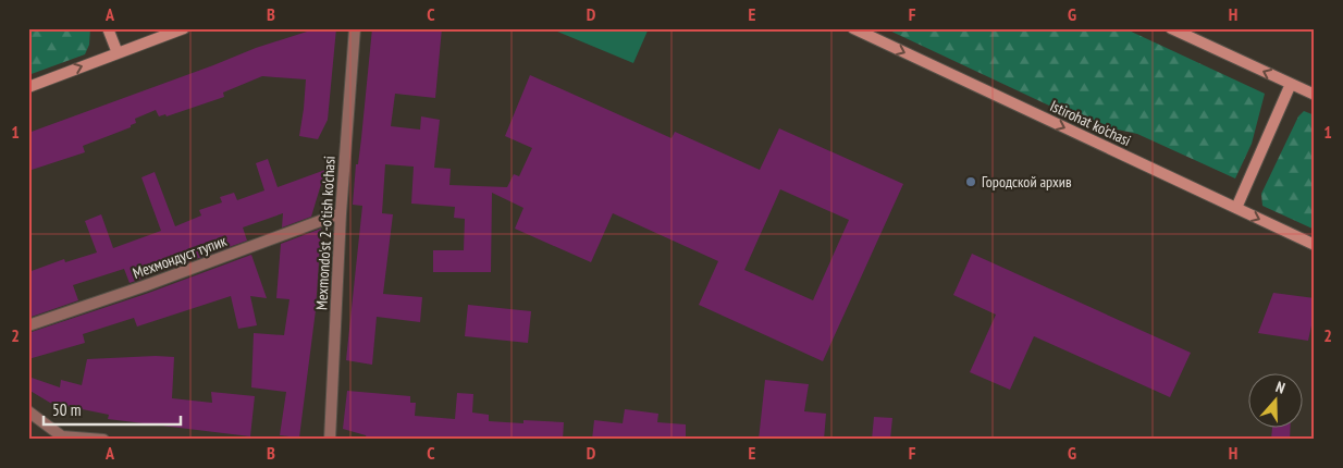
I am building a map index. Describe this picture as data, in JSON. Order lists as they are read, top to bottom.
{
  "streets": {
    "main road": ["Istirohat ko'chasi"],
    "street": ["Mexmondo'st 2-o'tish ko'chasi", "Мехмондуст тупик"]
  },
  "crossings": [
    ["Mexmondo'st 2-o'tish ko'chasi", "Мехмондуст тупик"]
  ],
  "one_way": ["Istirohat ko'chasi"],
  "places": ["Городской архив"],
  "scale_bar": "50 m",
  "north": "top",
  "grid": {
    "columns": [
      "A",
      "B",
      "C",
      "D",
      "E",
      "F",
      "G",
      "H"
    ],
    "rows": ["1", "2"]
  }
}
